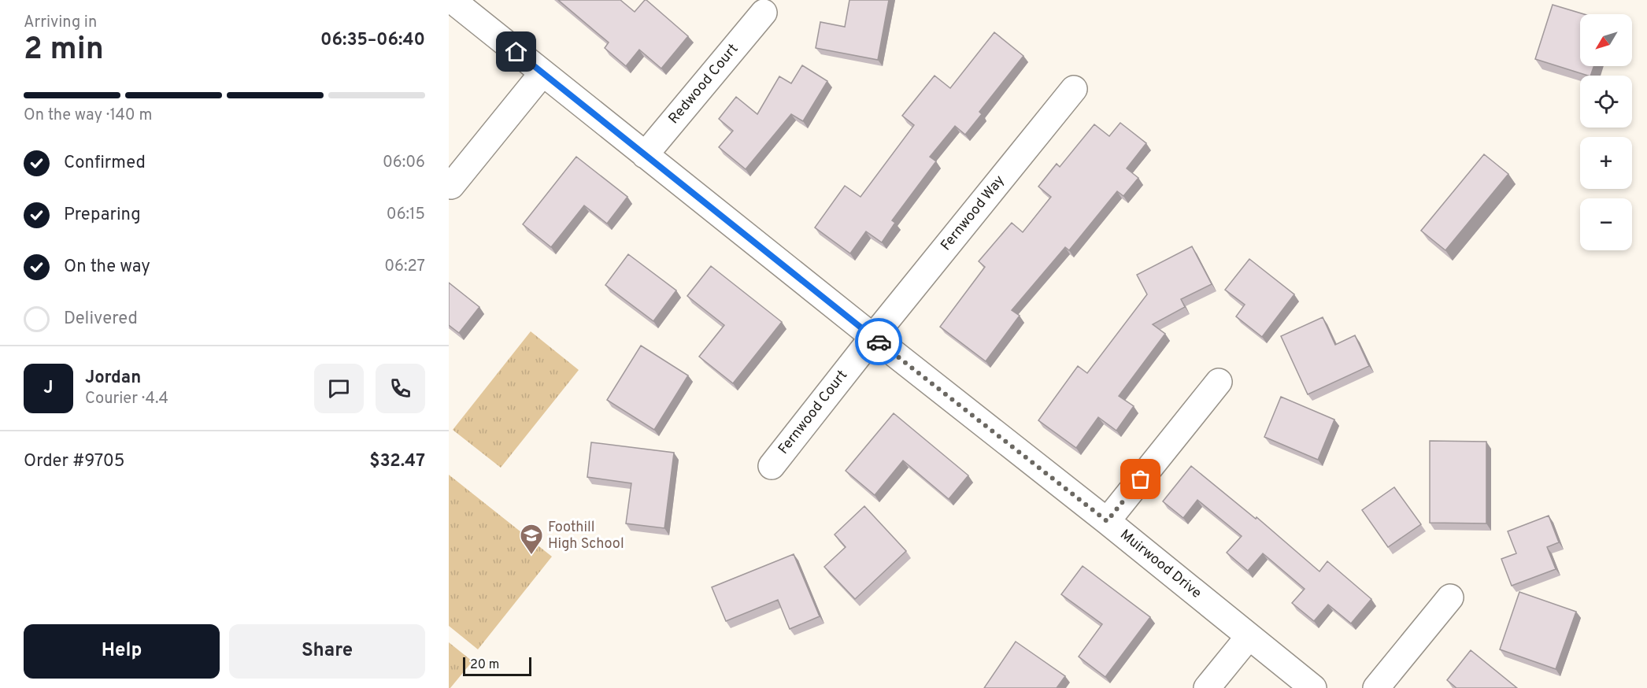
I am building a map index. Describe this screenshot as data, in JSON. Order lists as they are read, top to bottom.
{
  "streets": {
    "street": [
      "Redwood Court",
      "Fernwood Way",
      "Fernwood Court",
      "Muirwood Drive"
    ]
  },
  "crossings": [
    ["Redwood Court", "Muirwood Drive"],
    ["Fernwood Way", "Fernwood Court"],
    ["Fernwood Way", "Muirwood Drive"],
    ["Fernwood Court", "Muirwood Drive"]
  ],
  "places": {
    "school or university": ["Foothill High School"]
  },
  "scale_bar": "20 m",
  "north": "bottom left",
  "page": {
    "heading": ["2 min", "Arriving in", "06:35–06:40"],
    "panel": [
      "Jordan",
      "Courier · 4.4",
      "Order #9705",
      "$32.47"
    ],
    "map_buttons": ["+", "−"],
    "bar": "On the way · 140 m",
    "list": [
      ["Confirmed", "06:06"],
      ["Preparing", "06:15"],
      ["On the way", "06:27"],
      "Delivered"
    ],
    "round": "J",
    "buttons": ["Help", "Share"],
    "scale": "20 m"
  }
}
